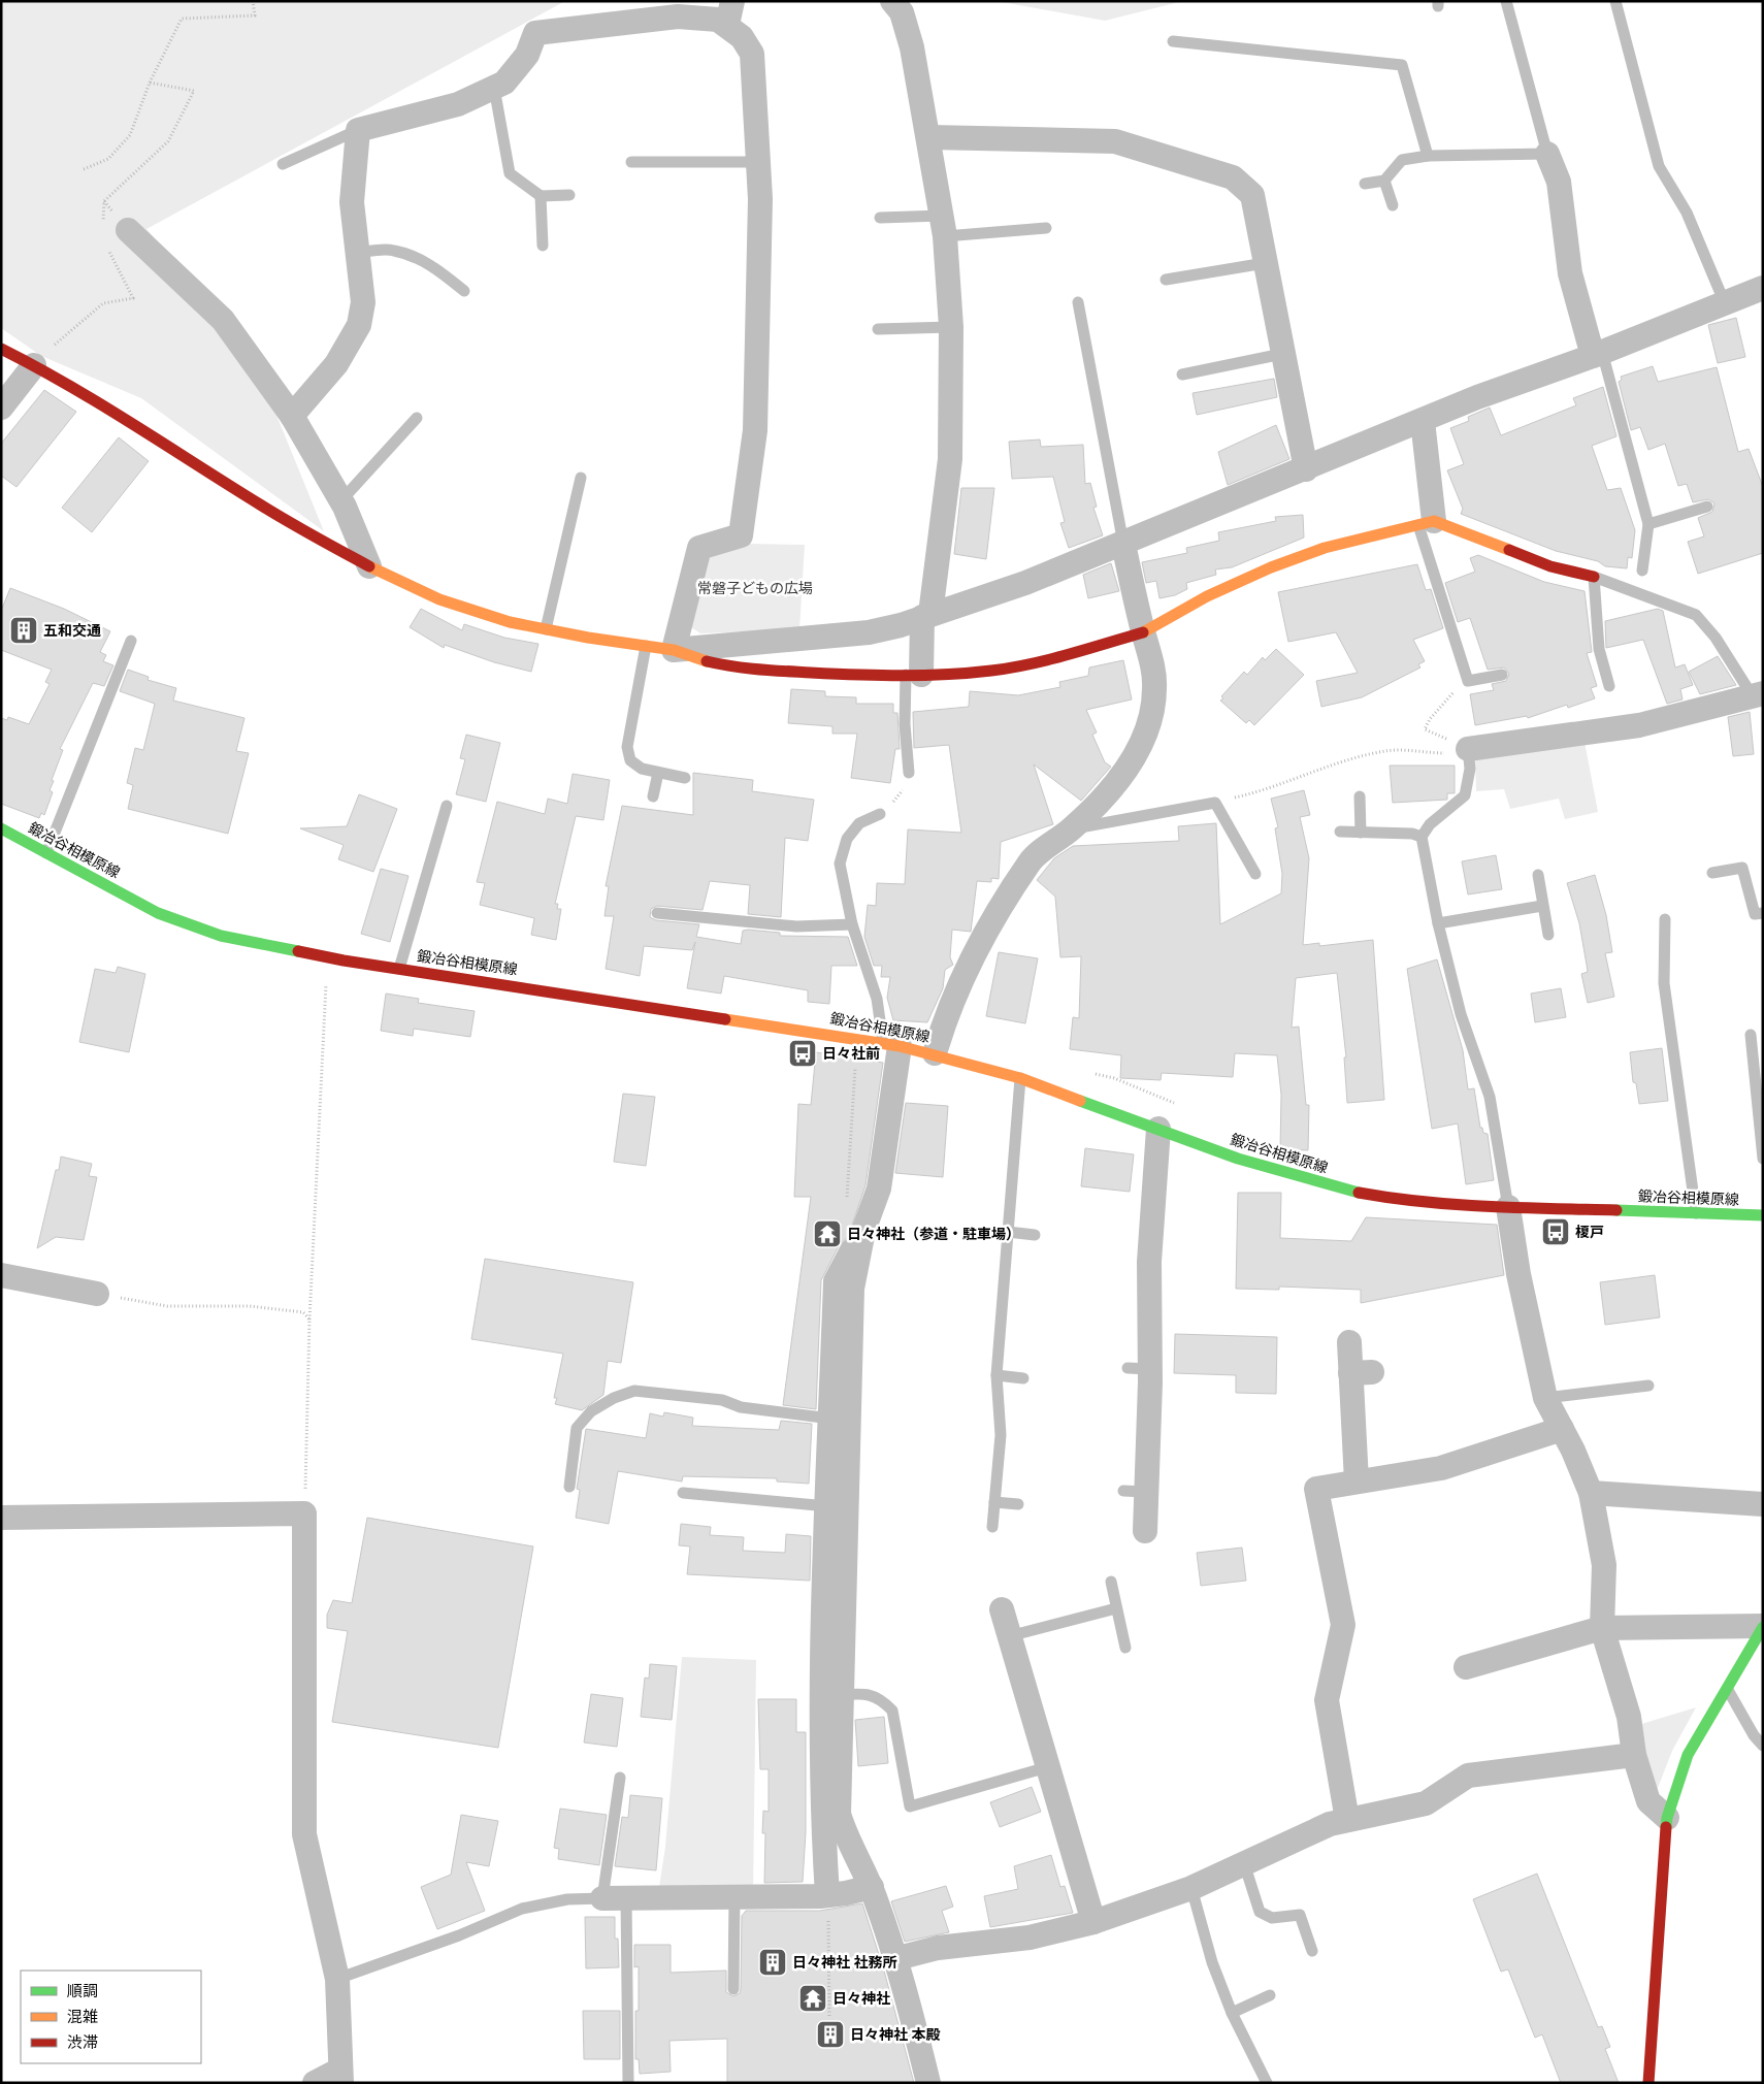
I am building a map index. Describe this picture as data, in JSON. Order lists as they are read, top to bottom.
{
  "streets": {
    "street": ["鍛冶谷相模原線"]
  },
  "parks": ["常磐子どもの広場"],
  "places": {
    "building": ["五和交通", "日々神社 社務所", "日々神社 本殿"],
    "bus stop": ["日々社前", "榎戸"],
    "temple": ["日々神社（参道・駐車場）", "日々神社"]
  },
  "legend": ["順調", "混雑", "渋滞"]
}
